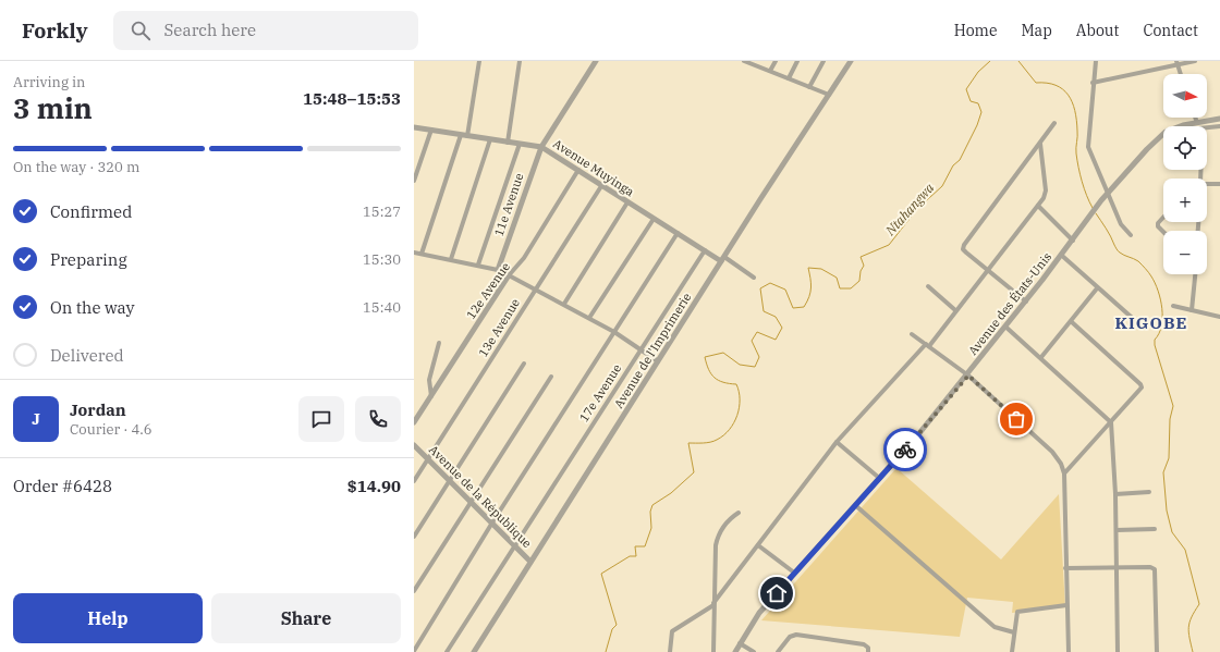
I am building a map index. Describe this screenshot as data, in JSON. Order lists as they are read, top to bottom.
{
  "streets": {
    "street": [
      "Avenue Muyinga",
      "11e Avenue",
      "12e Avenue",
      "Avenue des États-Unis",
      "13e Avenue",
      "Avenue de l'Imprimerie",
      "17e Avenue",
      "Avenue de la République"
    ]
  },
  "crossings": [
    ["Avenue Muyinga", "11e Avenue"],
    ["Avenue Muyinga", "12e Avenue"],
    ["Avenue Muyinga", "13e Avenue"],
    ["Avenue Muyinga", "Avenue de l'Imprimerie"],
    ["Avenue Muyinga", "17e Avenue"],
    ["13e Avenue", "Avenue de la République"],
    ["Avenue de l'Imprimerie", "Avenue de la République"],
    ["17e Avenue", "Avenue de la République"]
  ],
  "districts": ["KIGOBE"],
  "water": ["Ntahangwa"],
  "north": "right",
  "page": {
    "header": "Forkly",
    "search": "Search here",
    "nav": [
      "Home",
      "Map",
      "About",
      "Contact"
    ],
    "heading": ["3 min", "Arriving in", "15:48–15:53"],
    "panel": [
      "Jordan",
      "Courier · 4.6",
      "Order #6428",
      "$14.90"
    ],
    "map_buttons": ["+", "−"],
    "bar": "On the way · 320 m",
    "list": [
      ["Confirmed", "15:27"],
      ["Preparing", "15:30"],
      ["On the way", "15:40"],
      "Delivered"
    ],
    "round": "J",
    "buttons": ["Help", "Share"]
  }
}
